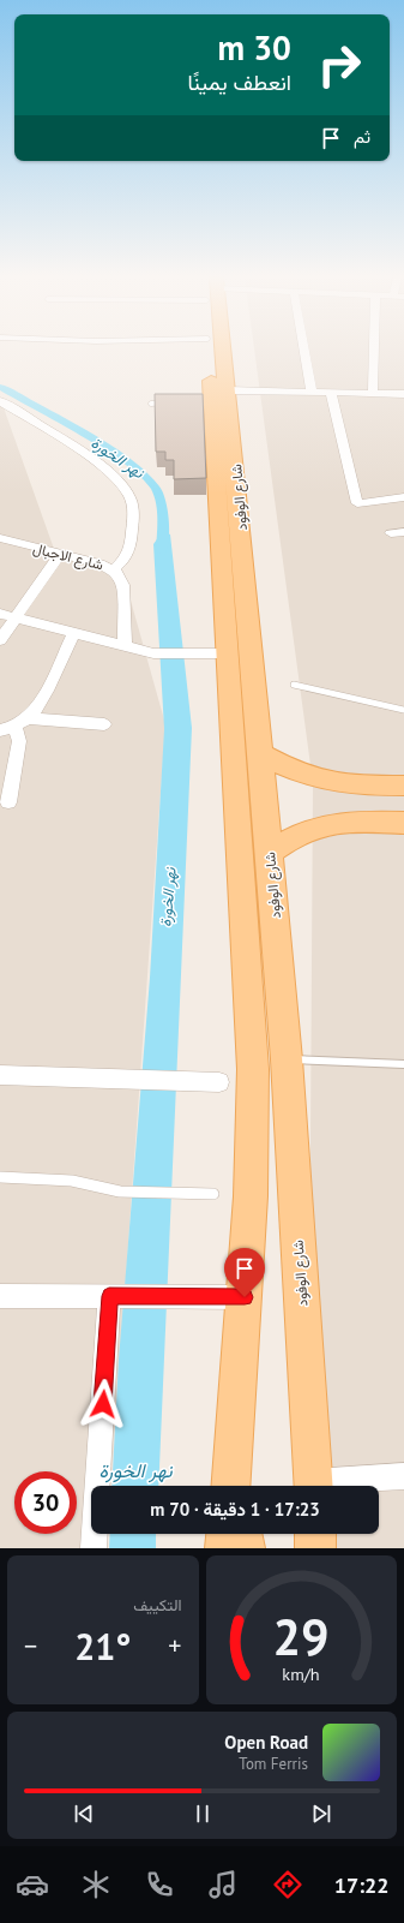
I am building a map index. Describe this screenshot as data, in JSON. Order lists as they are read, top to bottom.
{
  "streets": {
    "main road": ["شارع الوفود"],
    "street": ["شارع الاجبال"]
  },
  "water": ["نهر الخورة"],
  "page": {
    "turn": ["30 m", "انعطف يمينًا"],
    "then": "ثم",
    "limit": "30",
    "trip": "17:23 · 1 دقيقة · 70 m",
    "tile": "التكييف",
    "heat": ["−", "21°", "+"],
    "song": ["Open Road", "Tom Ferris"],
    "tabs": "17:22",
    "gauge": ["29", "km/h"]
  }
}
